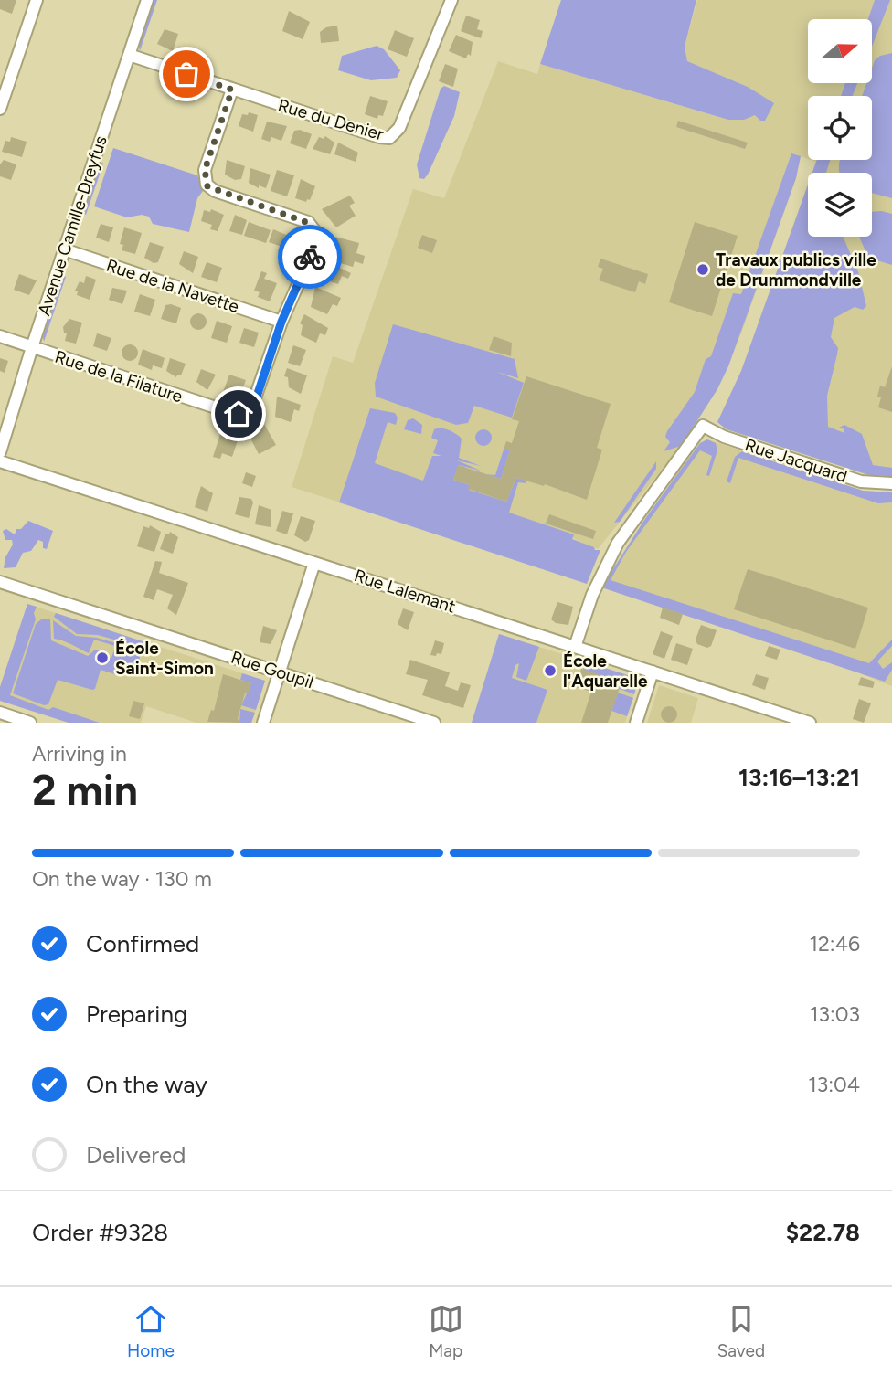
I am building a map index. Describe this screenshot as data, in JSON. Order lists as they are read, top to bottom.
{
  "streets": {
    "street": [
      "Rue du Denier",
      "Avenue Camille-Dreyfus",
      "Rue de la Navette",
      "Rue de la Filature",
      "Rue Jacquard",
      "Rue Lalemant",
      "Rue Goupil"
    ]
  },
  "crossings": [
    ["Rue du Denier", "Avenue Camille-Dreyfus"],
    ["Rue du Denier", "Rue de la Filature"],
    ["Avenue Camille-Dreyfus", "Rue de la Navette"],
    ["Avenue Camille-Dreyfus", "Rue de la Filature"],
    ["Rue de la Navette", "Rue de la Filature"],
    ["Rue Jacquard", "Rue Lalemant"]
  ],
  "places": ["Travaux publics ville de Drummondville", "École Saint-Simon", "École l'Aquarelle"],
  "north": "right",
  "page": {
    "heading": ["2 min", "Arriving in", "13:16–13:21"],
    "panel": ["Order #9328", "$22.78"],
    "bar": "On the way · 130 m",
    "list": [
      ["Confirmed", "12:46"],
      ["Preparing", "13:03"],
      ["On the way", "13:04"],
      "Delivered"
    ],
    "tabs": ["Home", "Map", "Saved"]
  }
}
